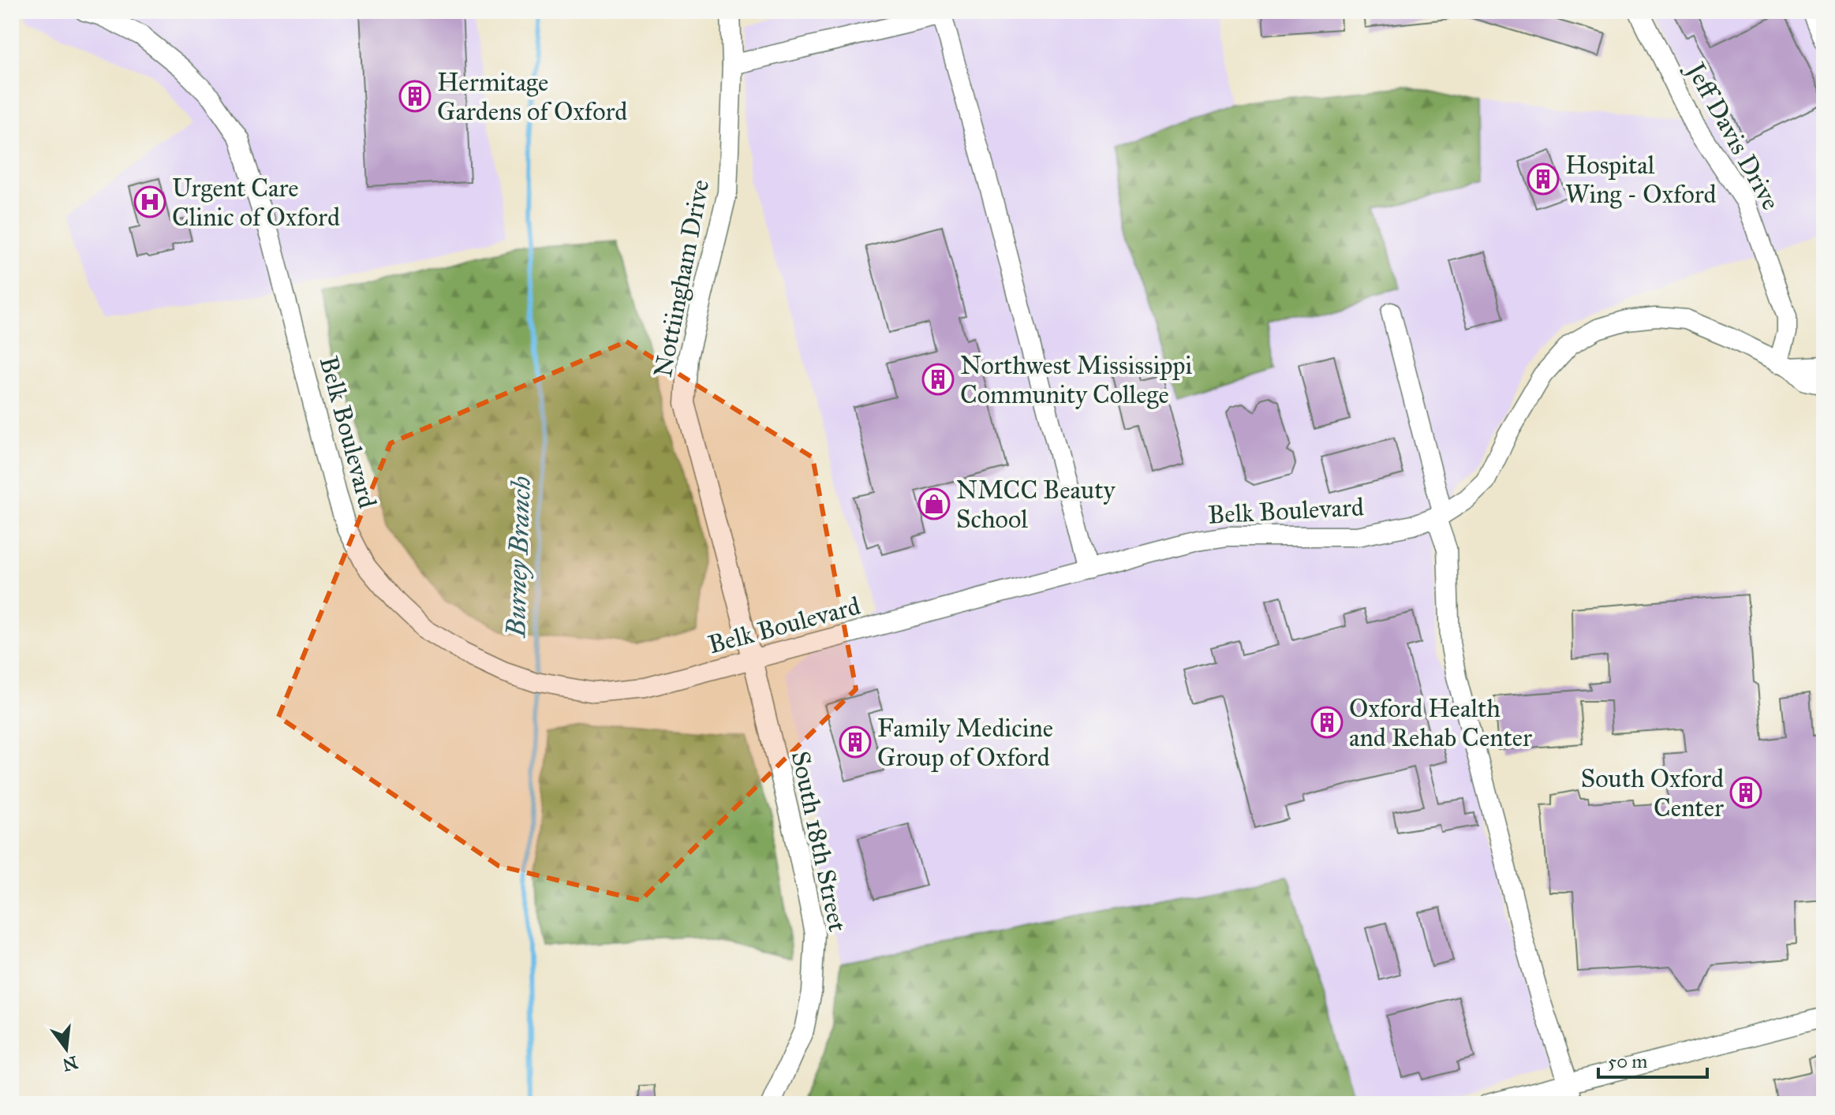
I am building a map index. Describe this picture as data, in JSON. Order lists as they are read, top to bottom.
{
  "streets": {
    "street": [
      "Jeff Davis Drive",
      "Nottiingham Drive",
      "Belk Boulevard",
      "South 18th Street"
    ]
  },
  "crossings": [
    ["Jeff Davis Drive", "Belk Boulevard"],
    ["Nottiingham Drive", "Belk Boulevard"],
    ["Nottiingham Drive", "South 18th Street"],
    ["Belk Boulevard", "South 18th Street"]
  ],
  "water": ["Burney Branch"],
  "places": {
    "building": [
      "Hermitage Gardens of Oxford",
      "Hospital Wing - Oxford",
      "Northwest Mississippi Community College",
      "Oxford Health and Rehab Center",
      "Family Medicine Group of Oxford",
      "South Oxford Center"
    ],
    "hospital": ["Urgent Care Clinic of Oxford"],
    "shop": ["NMCC Beauty School"]
  },
  "scale_bar": "50 m",
  "north": "bottom"
}
